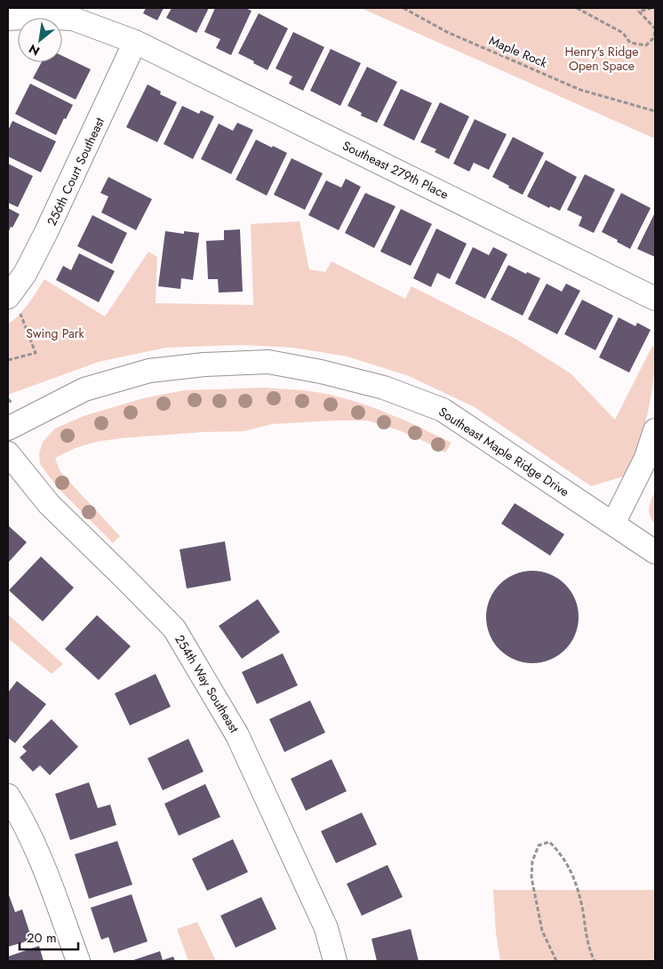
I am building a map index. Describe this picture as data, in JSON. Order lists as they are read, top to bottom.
{
  "streets": {
    "street": [
      "Southeast 279th Place",
      "256th Court Southeast",
      "Southeast Maple Ridge Drive",
      "254th Way Southeast"
    ],
    "path": ["Maple Rock"]
  },
  "crossings": [
    ["Southeast 279th Place", "256th Court Southeast"]
  ],
  "parks": ["Henry's Ridge Open Space", "Swing Park"],
  "scale_bar": "20 m",
  "north": "bottom left"
}
